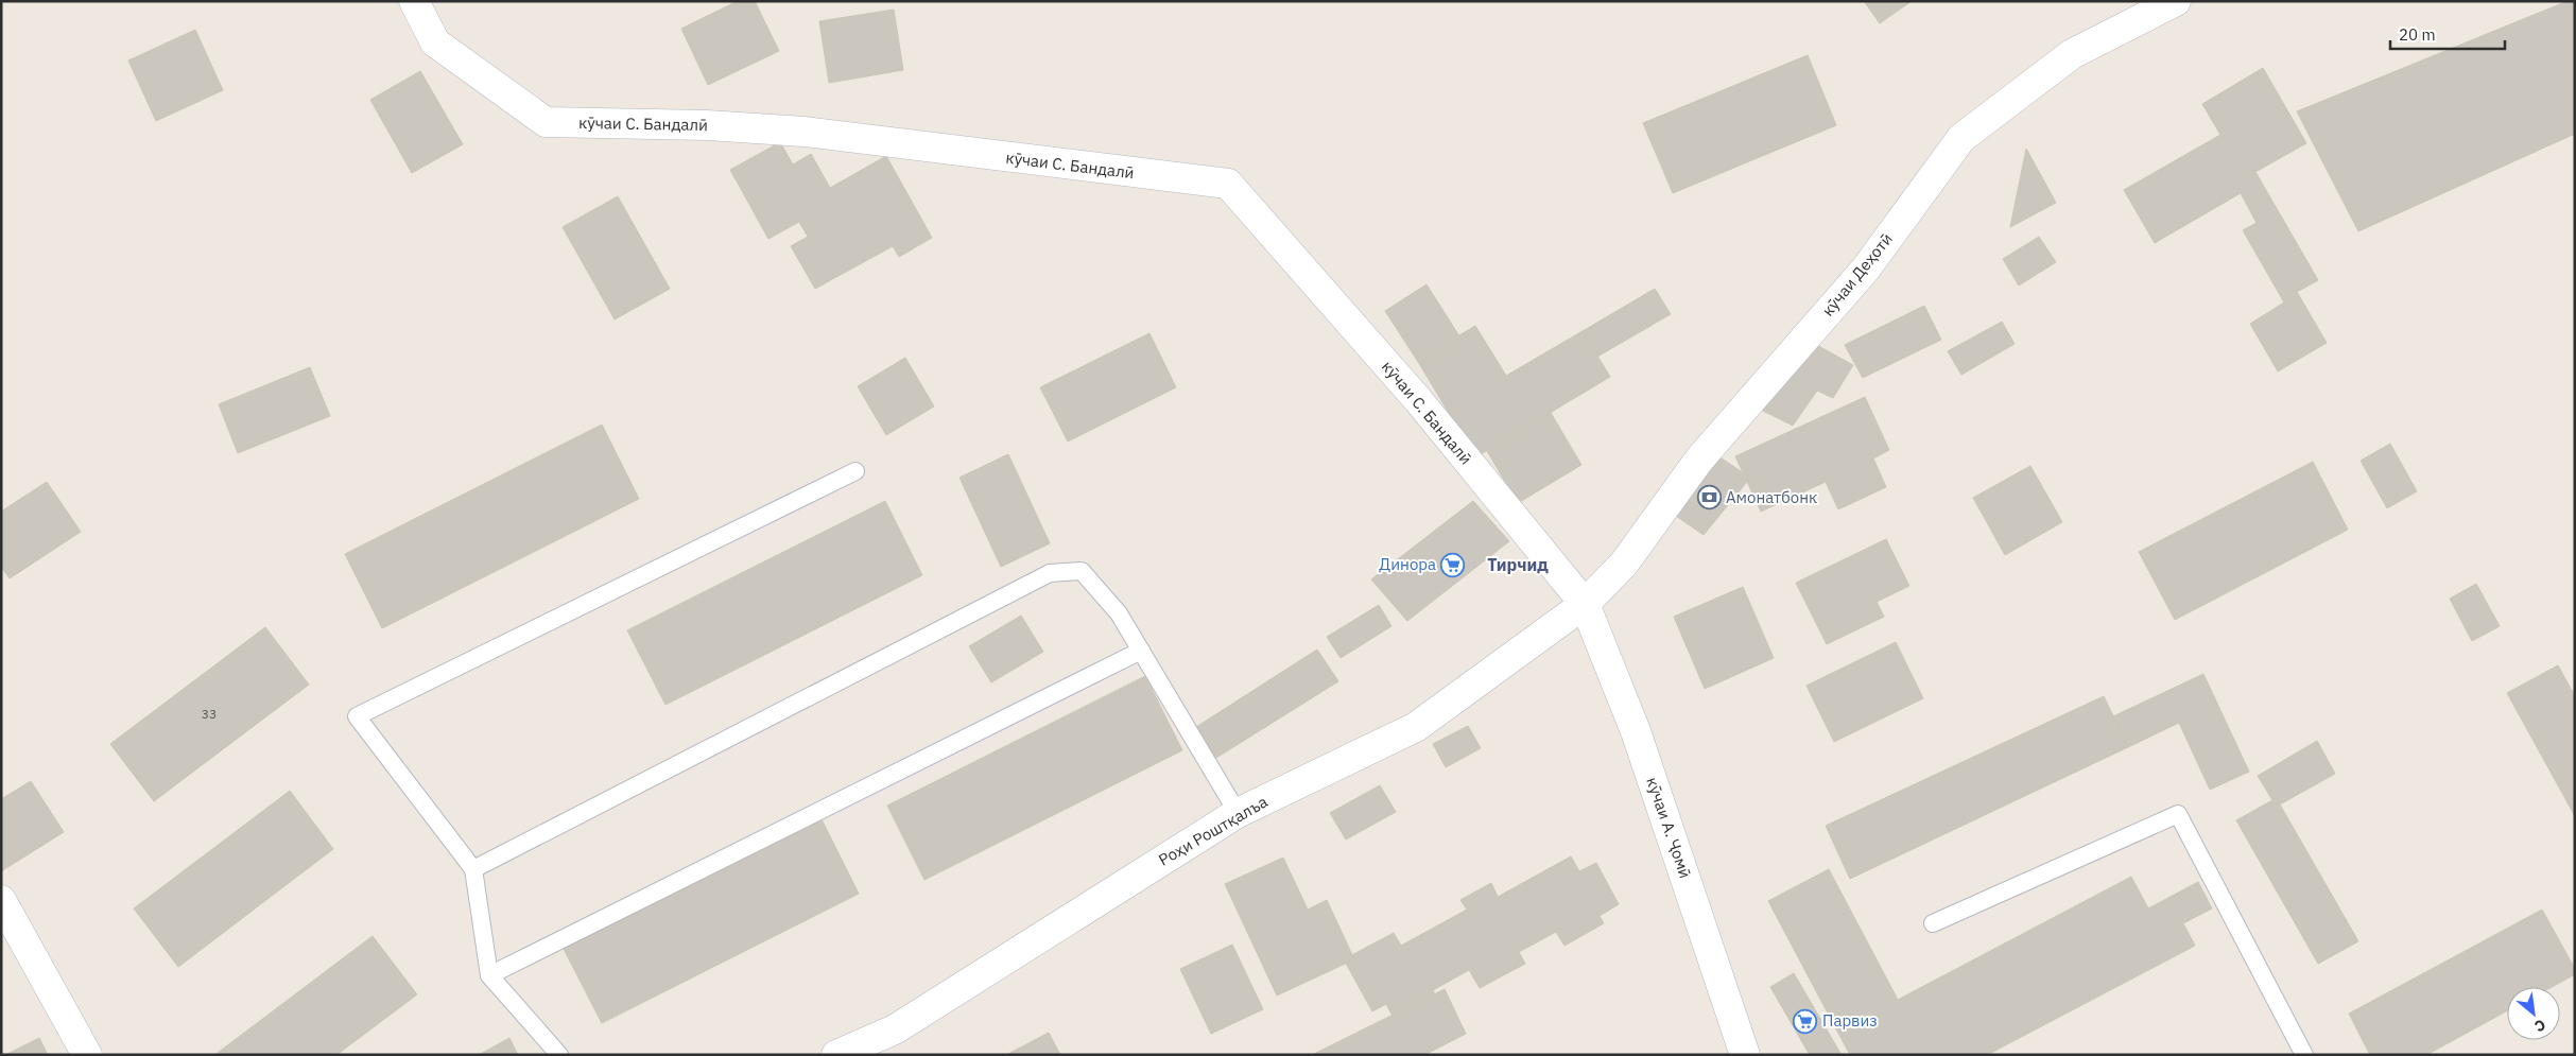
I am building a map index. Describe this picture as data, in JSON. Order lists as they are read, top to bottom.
{
  "streets": {
    "street": [
      "кӯчаи С. Бандалӣ",
      "кӯчаи Деҳотӣ",
      "кӯчаи А. Ҷомӣ",
      "Роҳи Роштқалъа"
    ]
  },
  "crossings": [
    ["кӯчаи С. Бандалӣ", "кӯчаи Деҳотӣ"],
    ["кӯчаи С. Бандалӣ", "кӯчаи А. Ҷомӣ"],
    ["кӯчаи С. Бандалӣ", "Роҳи Роштқалъа"],
    ["кӯчаи Деҳотӣ", "кӯчаи А. Ҷомӣ"],
    ["кӯчаи Деҳотӣ", "Роҳи Роштқалъа"],
    ["кӯчаи А. Ҷомӣ", "Роҳи Роштқалъа"]
  ],
  "districts": ["Тирчид"],
  "places": {
    "bank": ["Амонатбонк"],
    "supermarket": ["Динора", "Парвиз"]
  },
  "house_numbers": ["33"],
  "scale_bar": "20 m",
  "north": "bottom right"
}
